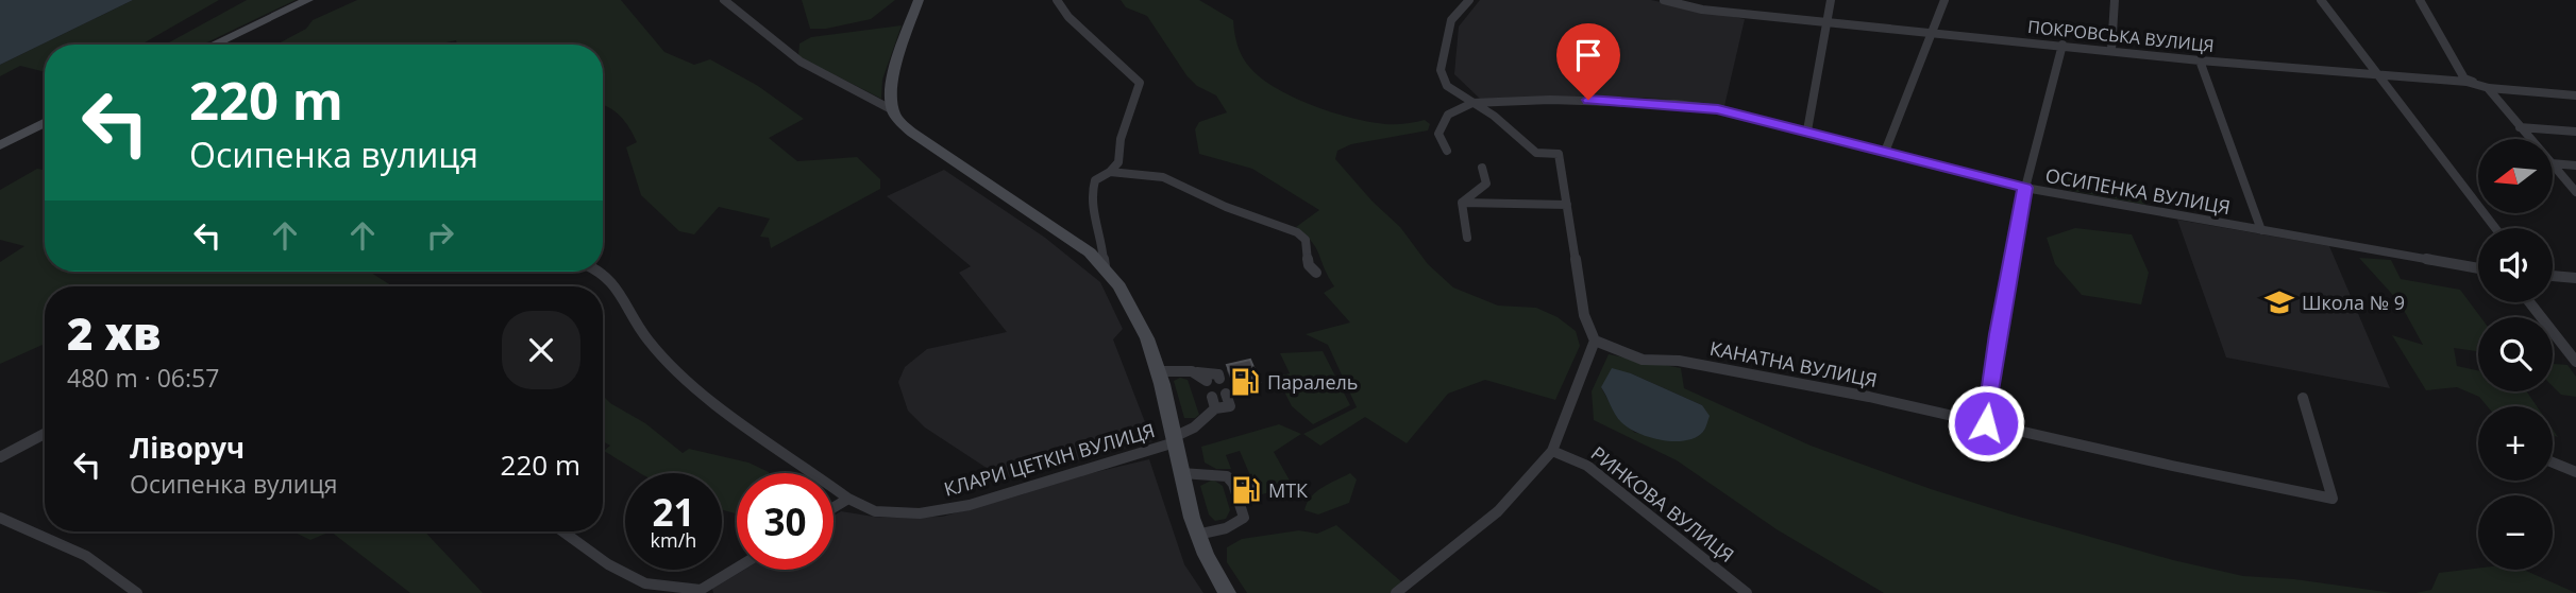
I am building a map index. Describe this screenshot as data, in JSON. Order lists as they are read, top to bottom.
{
  "streets": {
    "street": [
      "ПОКРОВСЬКА ВУЛИЦЯ",
      "ОСИПЕНКА ВУЛИЦЯ",
      "КАНАТНА ВУЛИЦЯ",
      "КЛАРИ ЦЕТКІН ВУЛИЦЯ",
      "РИНКОВА ВУЛИЦЯ"
    ]
  },
  "places": {
    "school or university": ["Школа № 9"],
    "fuel station": ["Паралель", "МТК"]
  },
  "north": "left",
  "page": {
    "turn": ["220 m", "Осипенка вулиця"],
    "map_buttons": ["+", "−"],
    "heading": ["2 хв", "480 m · 06:57"],
    "list": [
      {
        "name": "Ліворуч",
        "note": "Осипенка вулиця",
        "value": "220 m"
      }
    ],
    "speed": "21 km/h",
    "limit": "30"
  }
}
